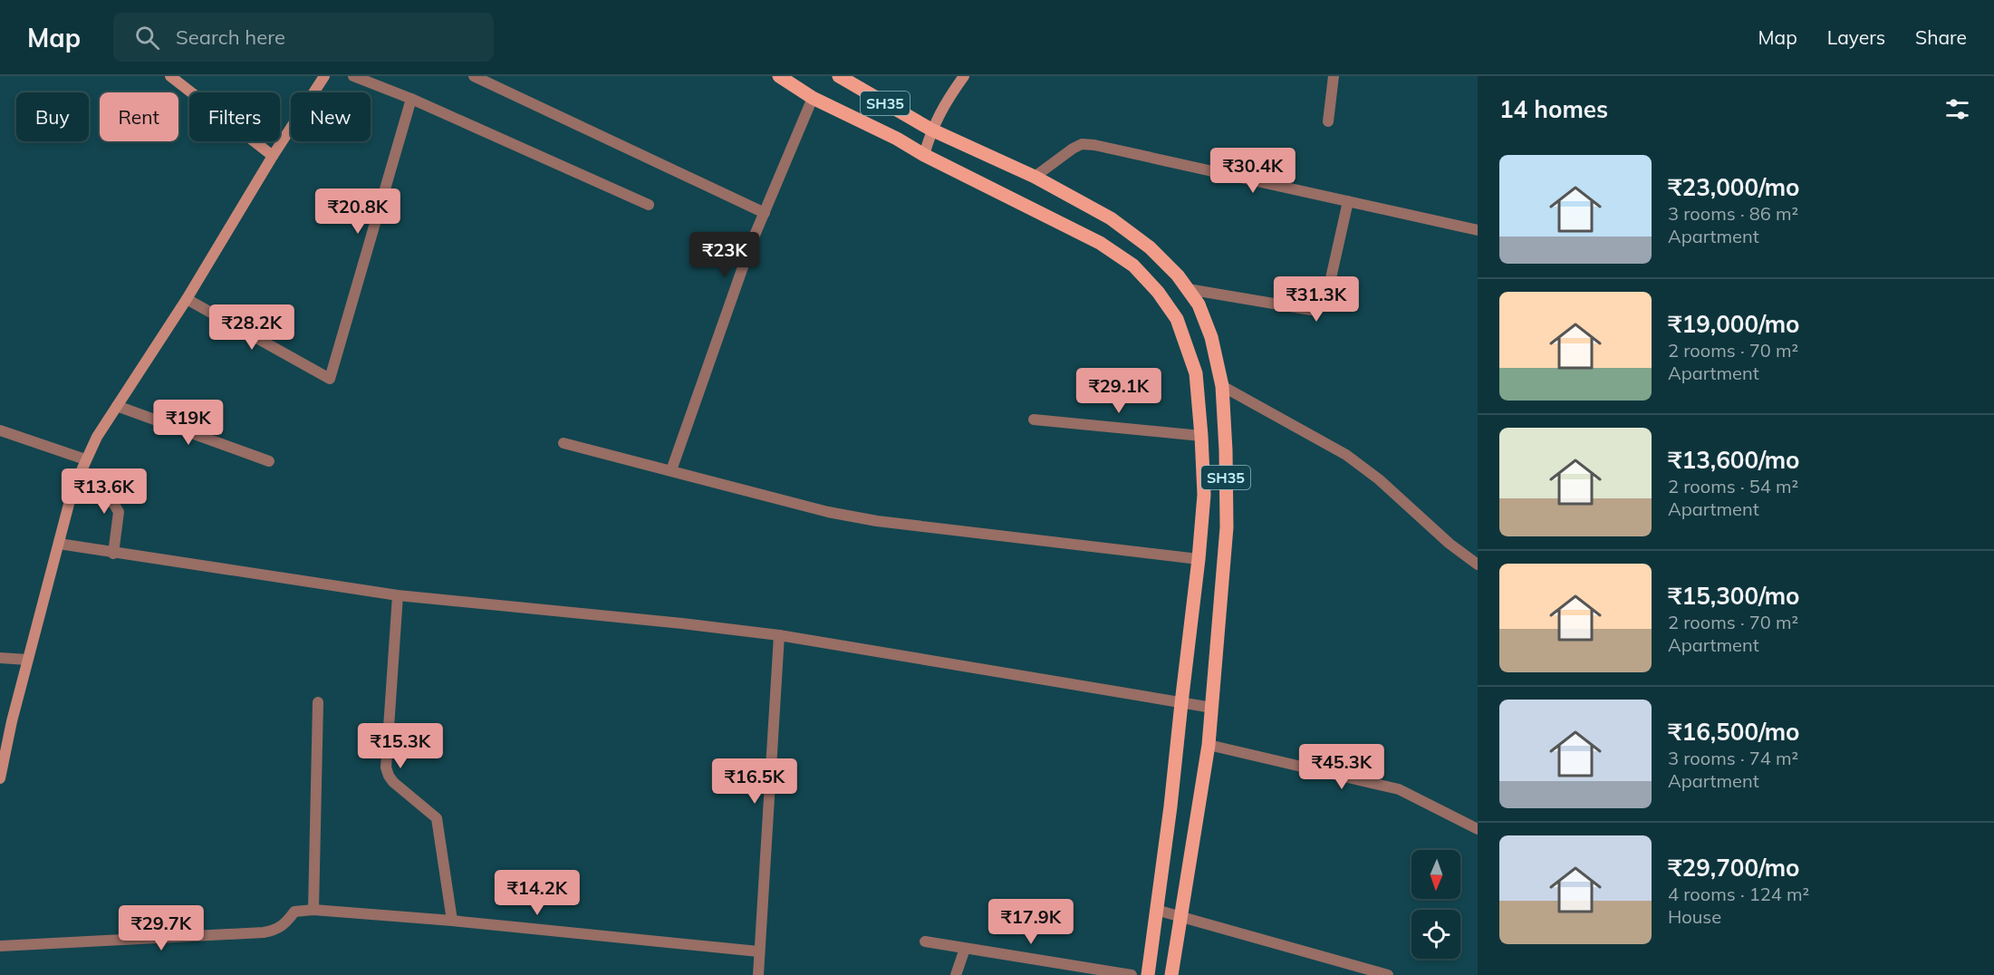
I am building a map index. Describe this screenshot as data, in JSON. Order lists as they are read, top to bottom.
{
  "streets": {
    "main road": ["SH35"]
  },
  "north": "bottom",
  "page": {
    "header": "Map",
    "search": "Search here",
    "nav": ["Map", "Layers", "Share"],
    "heading": "14 homes",
    "chip": [
      "Buy",
      "Rent",
      "Filters",
      "New"
    ],
    "list": [
      {
        "name": "₹23,000/mo",
        "note": "3 rooms · 86 m² · Apartment"
      },
      {
        "name": "₹19,000/mo",
        "note": "2 rooms · 70 m² · Apartment"
      },
      {
        "name": "₹13,600/mo",
        "note": "2 rooms · 54 m² · Apartment"
      },
      {
        "name": "₹15,300/mo",
        "note": "2 rooms · 70 m² · Apartment"
      },
      {
        "name": "₹16,500/mo",
        "note": "3 rooms · 74 m² · Apartment"
      },
      {
        "name": "₹29,700/mo",
        "note": "4 rooms · 124 m² · House"
      }
    ],
    "price": [
      "₹30.4K",
      "₹20.8K",
      "₹23K",
      "₹31.3K",
      "₹28.2K",
      "₹29.1K",
      "₹19K",
      "₹13.6K",
      "₹15.3K",
      "₹45.3K",
      "₹16.5K",
      "₹14.2K",
      "₹17.9K",
      "₹29.7K"
    ]
  }
}
